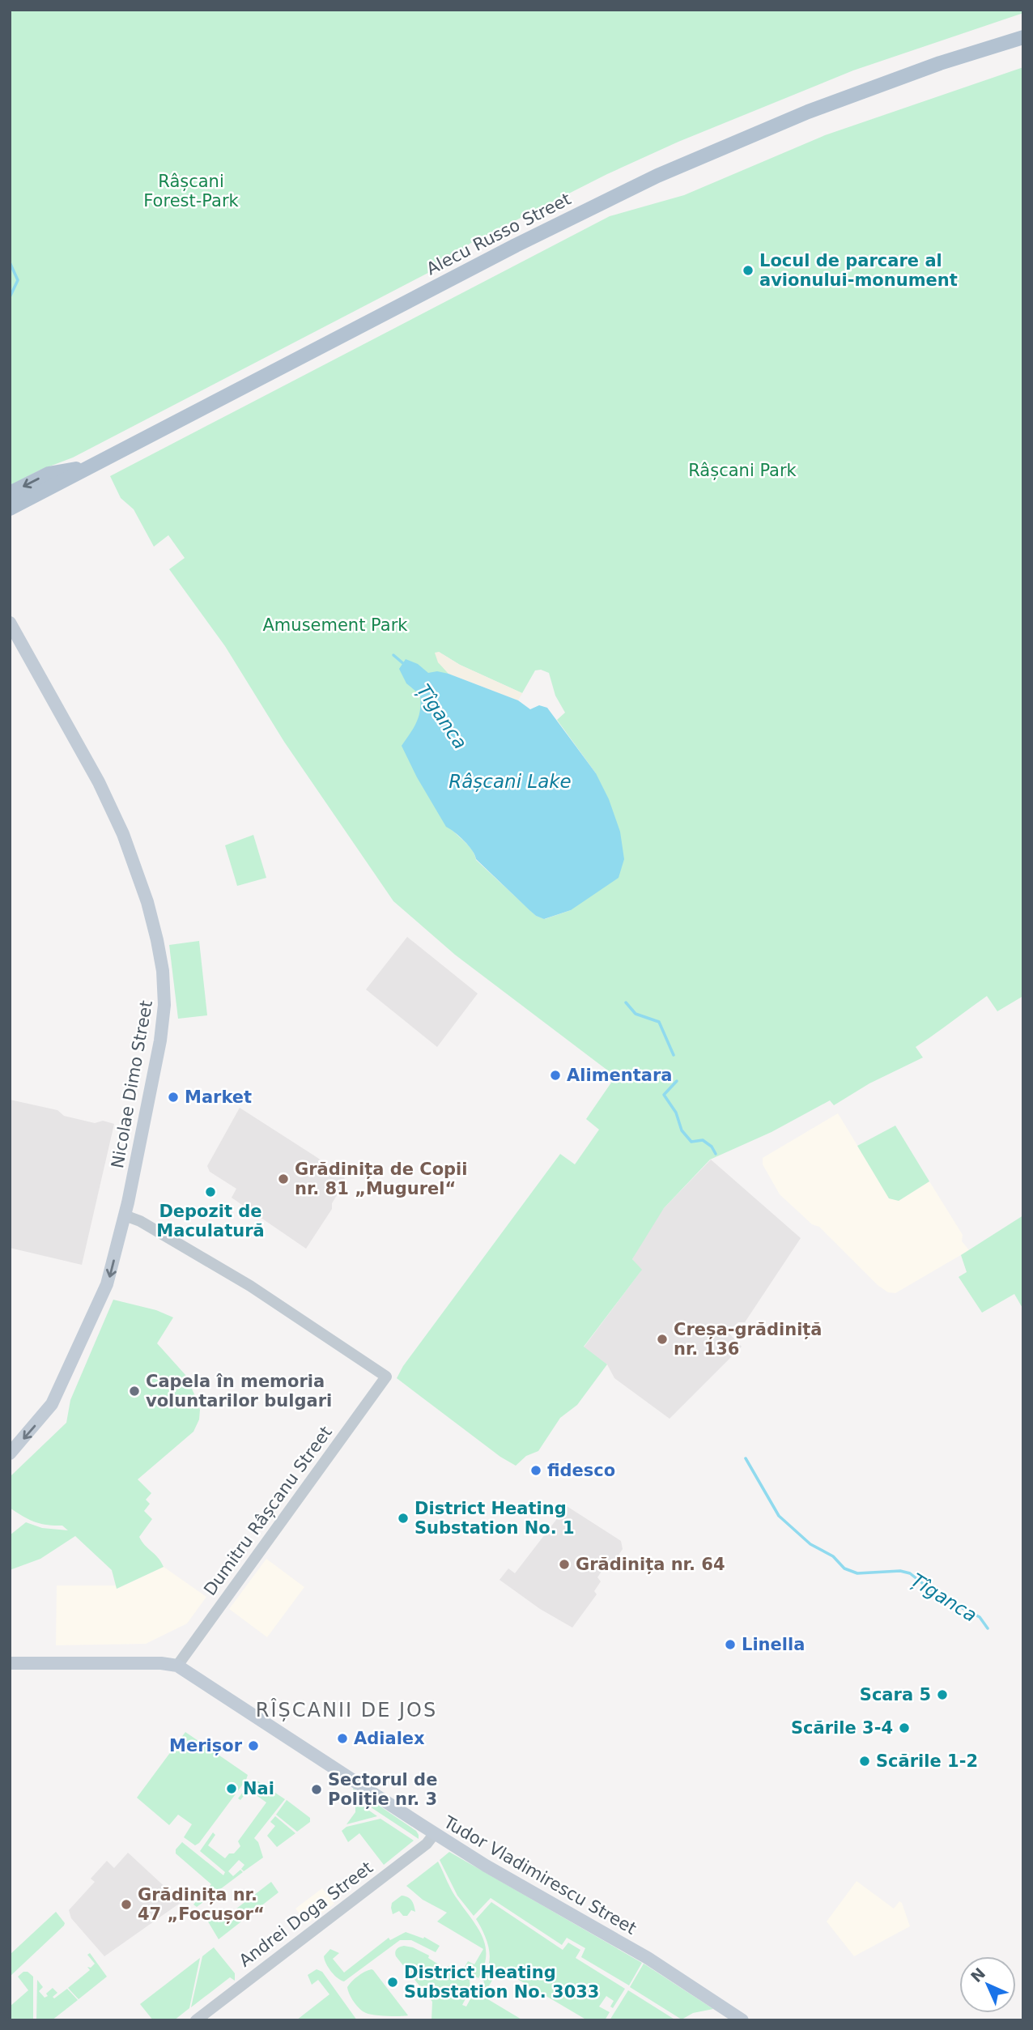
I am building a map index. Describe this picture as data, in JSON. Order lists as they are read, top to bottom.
{
  "streets": {
    "main road": ["Alecu Russo Street", "Nicolae Dimo Street", "Tudor Vladimirescu Street"],
    "street": ["Dumitru Râșcanu Street", "Andrei Doga Street"]
  },
  "crossings": [
    ["Nicolae Dimo Street", "Dumitru Râșcanu Street"],
    ["Dumitru Râșcanu Street", "Tudor Vladimirescu Street"],
    ["Tudor Vladimirescu Street", "Andrei Doga Street"]
  ],
  "districts": ["RÎȘCANII DE JOS"],
  "water": ["Țîganca", "Râșcani Lake"],
  "parks": ["Râșcani Forest-Park", "Râșcani Park", "Amusement Park"],
  "places": [
    "Locul de parcare al avionului-monument",
    "Alimentara",
    "Market",
    "Grădinița de Copii nr. 81 „Mugurel“",
    "Depozit de Maculatură",
    "Creșa-grădiniță nr. 136",
    "Capela în memoria voluntarilor bulgari",
    "fidesco",
    "District Heating Substation No. 1",
    "Grădinița nr. 64",
    "Linella",
    "Scara 5",
    "Scările 3-4",
    "Adialex",
    "Merișor",
    "Scările 1-2",
    "Nai",
    "Sectorul de Poliție nr. 3",
    "Grădinița nr. 47 „Focușor“",
    "District Heating Substation No. 3033"
  ],
  "north": "top left"
}
